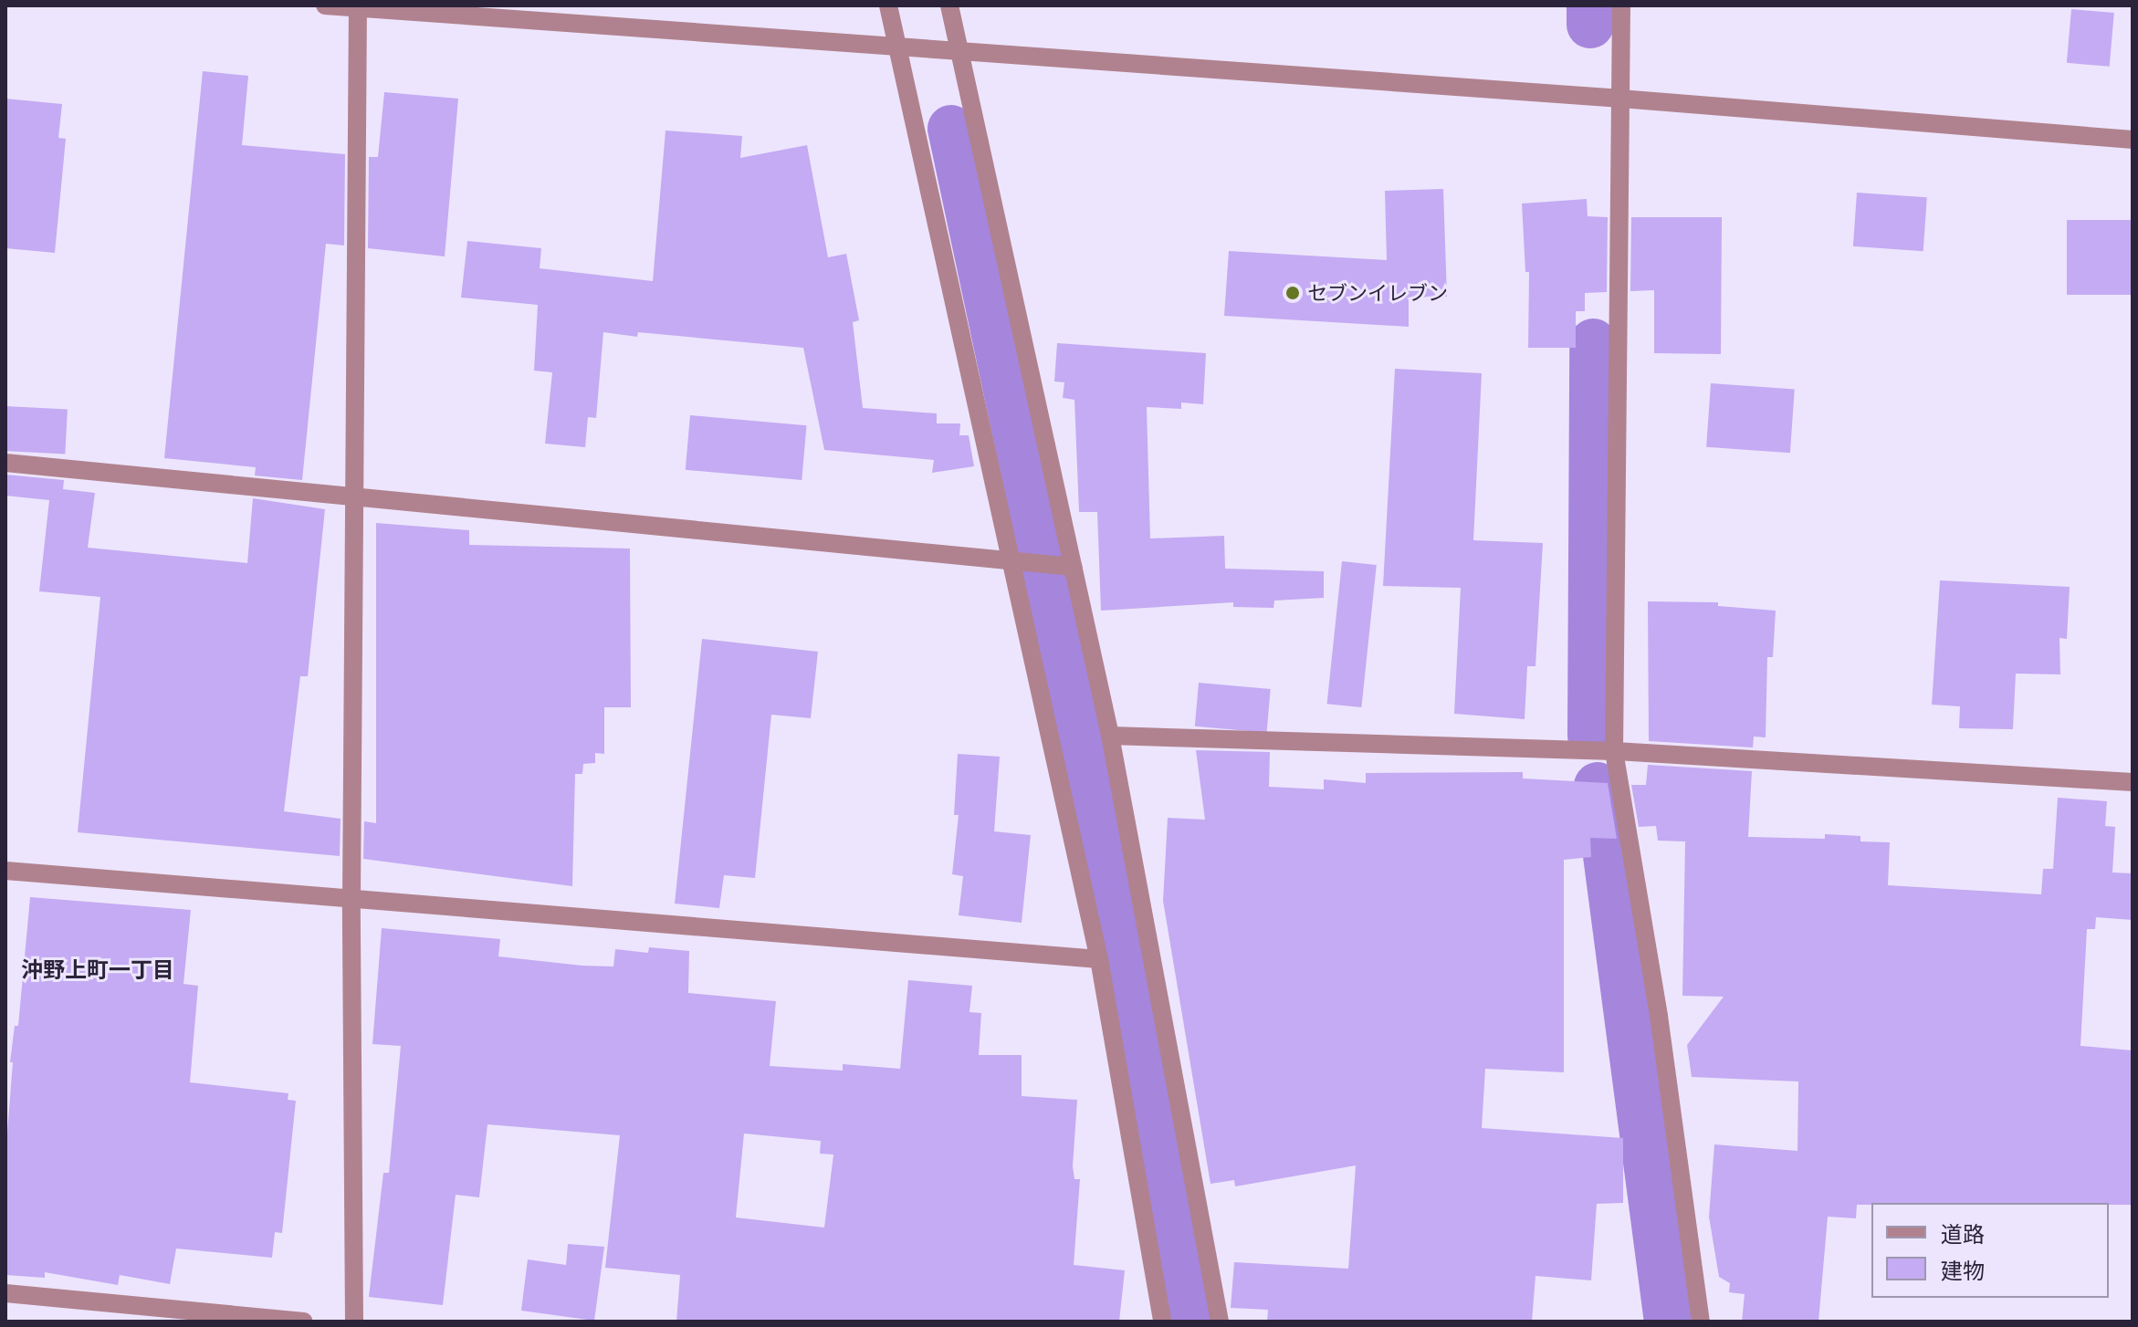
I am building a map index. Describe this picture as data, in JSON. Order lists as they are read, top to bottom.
{
  "districts": ["沖野上町一丁目"],
  "places": ["セブンイレブン"],
  "legend": ["道路", "建物"]
}
